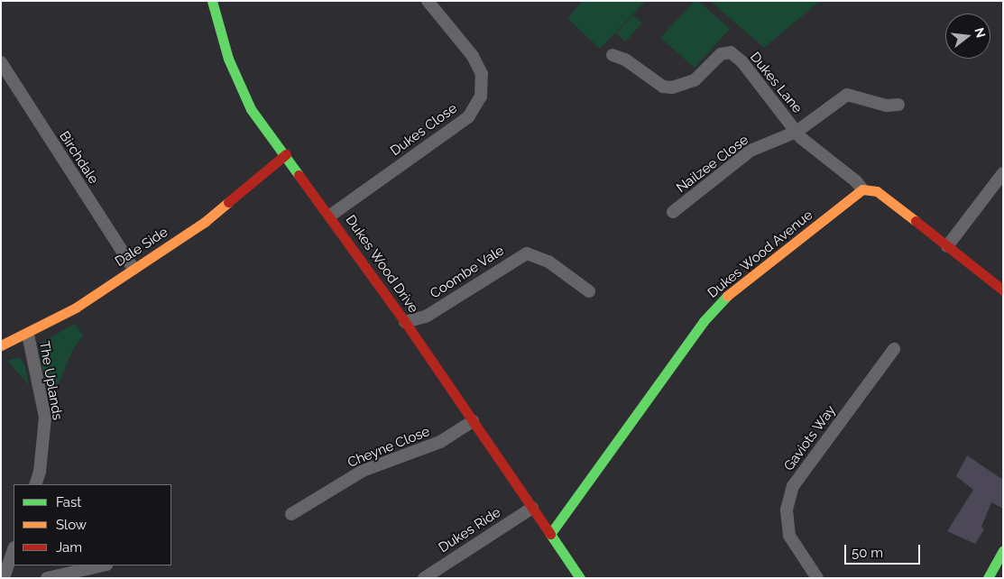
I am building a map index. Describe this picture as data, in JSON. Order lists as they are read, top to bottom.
{
  "streets": {
    "street": [
      "Dukes Lane",
      "Dukes Close",
      "Birchdale",
      "Nailzee Close",
      "Dale Side",
      "Dukes Wood Avenue",
      "Dukes Wood Drive",
      "Coombe Vale",
      "The Uplands",
      "Gaviots Way",
      "Cheyne Close",
      "Dukes Ride"
    ]
  },
  "crossings": [
    ["Dukes Lane", "Nailzee Close"],
    ["Dukes Lane", "Dukes Wood Avenue"],
    ["Dukes Close", "Dukes Wood Drive"],
    ["Birchdale", "Dale Side"],
    ["Dale Side", "Dukes Wood Drive"],
    ["Dale Side", "The Uplands"],
    ["Dukes Wood Avenue", "Dukes Wood Drive"],
    ["Dukes Wood Drive", "Coombe Vale"],
    ["Dukes Wood Drive", "Cheyne Close"],
    ["Dukes Wood Drive", "Dukes Ride"]
  ],
  "legend": ["Fast", "Slow", "Jam"],
  "scale_bar": "50 m",
  "north": "right"
}
